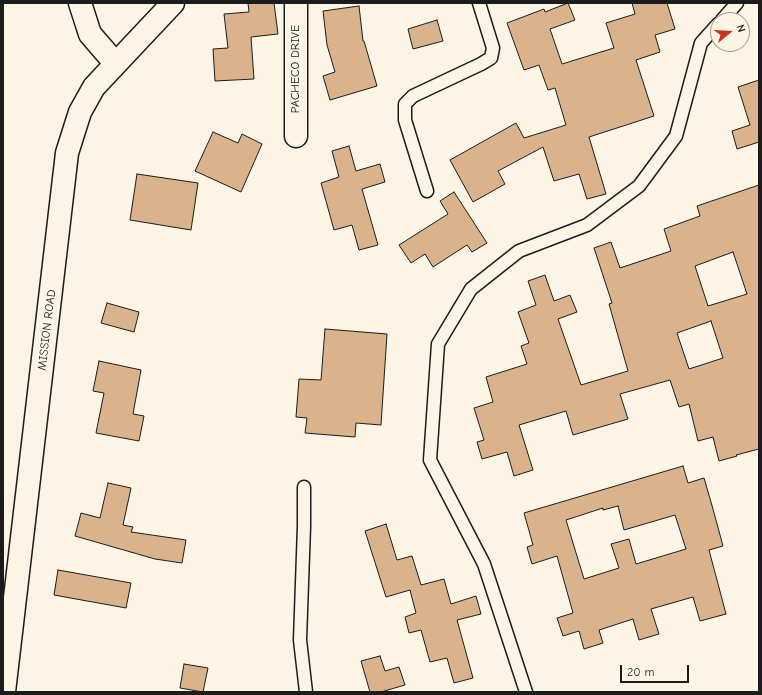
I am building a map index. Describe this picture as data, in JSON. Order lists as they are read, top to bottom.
{
  "streets": {
    "street": ["PACHECO DRIVE", "MISSION ROAD"]
  },
  "scale_bar": "20 m",
  "north": "right"
}
